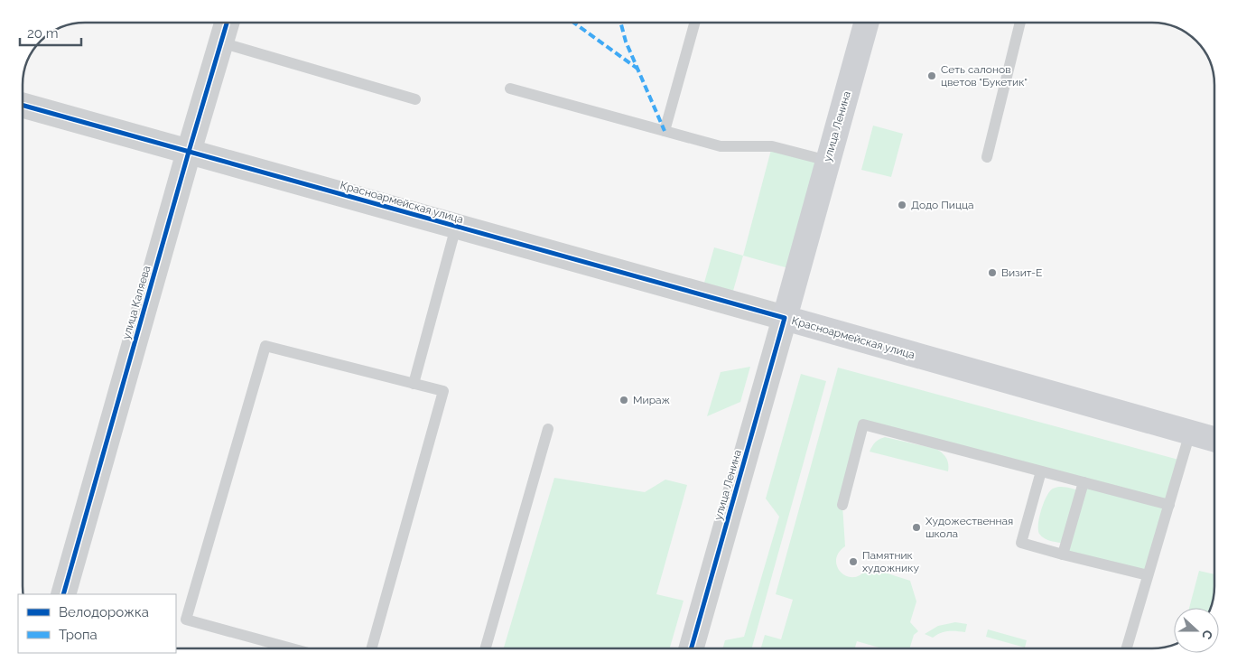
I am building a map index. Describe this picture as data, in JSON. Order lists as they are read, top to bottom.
{
  "streets": {
    "main road": ["улица Ленина", "Красноармейская улица"],
    "street": ["улица Каляева"]
  },
  "crossings": [
    ["улица Ленина", "Красноармейская улица"],
    ["Красноармейская улица", "улица Каляева"]
  ],
  "places": [
    "Сеть салонов цветов \"Букетик\"",
    "Додо Пицца",
    "Визит-Е",
    "Мираж",
    "Художественная школа",
    "Памятник художнику"
  ],
  "legend": ["Велодорожка", "Тропа"],
  "scale_bar": "20 m",
  "north": "right"
}
